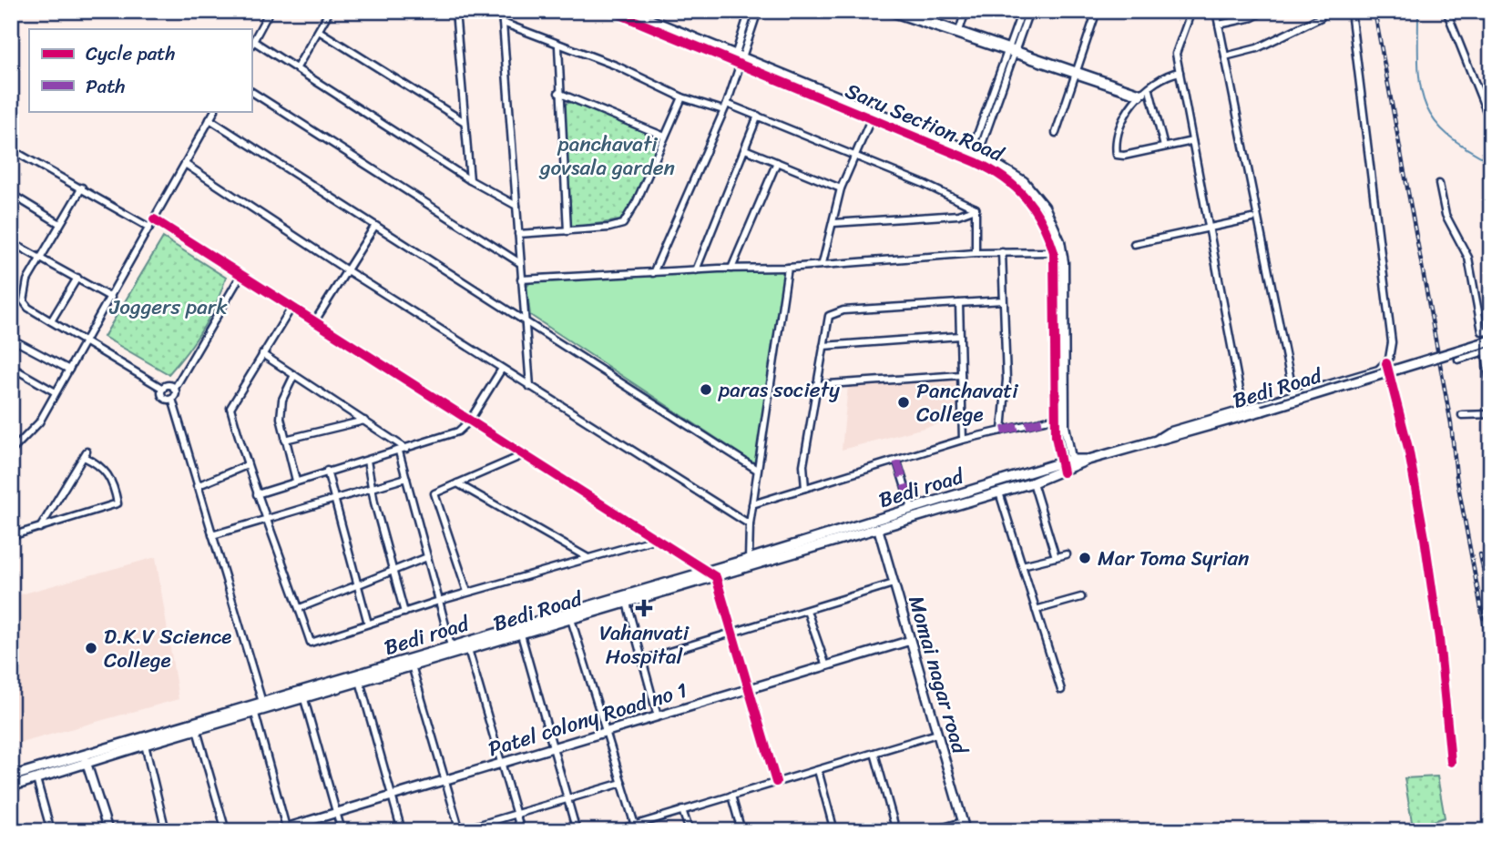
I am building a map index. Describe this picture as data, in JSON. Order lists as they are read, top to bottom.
{
  "streets": {
    "main road": ["Bedi Road", "Bedi road"],
    "street": ["Saru Section Road", "Momai nagar road", "Patel colony Road no 1"]
  },
  "crossings": [
    ["Saru Section Road", "Bedi Road"],
    ["Saru Section Road", "Bedi road"],
    ["Bedi Road", "Bedi road"],
    ["Bedi Road", "Momai nagar road"],
    ["Momai nagar road", "Patel colony Road no 1"]
  ],
  "parks": ["panchavati govsala garden", "Joggers park"],
  "places": {
    "other": [
      "paras society",
      "Panchavati College",
      "Mar Toma Syrian",
      "D.K.V Science College"
    ],
    "health": ["Vahanvati Hospital"]
  },
  "legend": ["Cycle path", "Path"]
}
